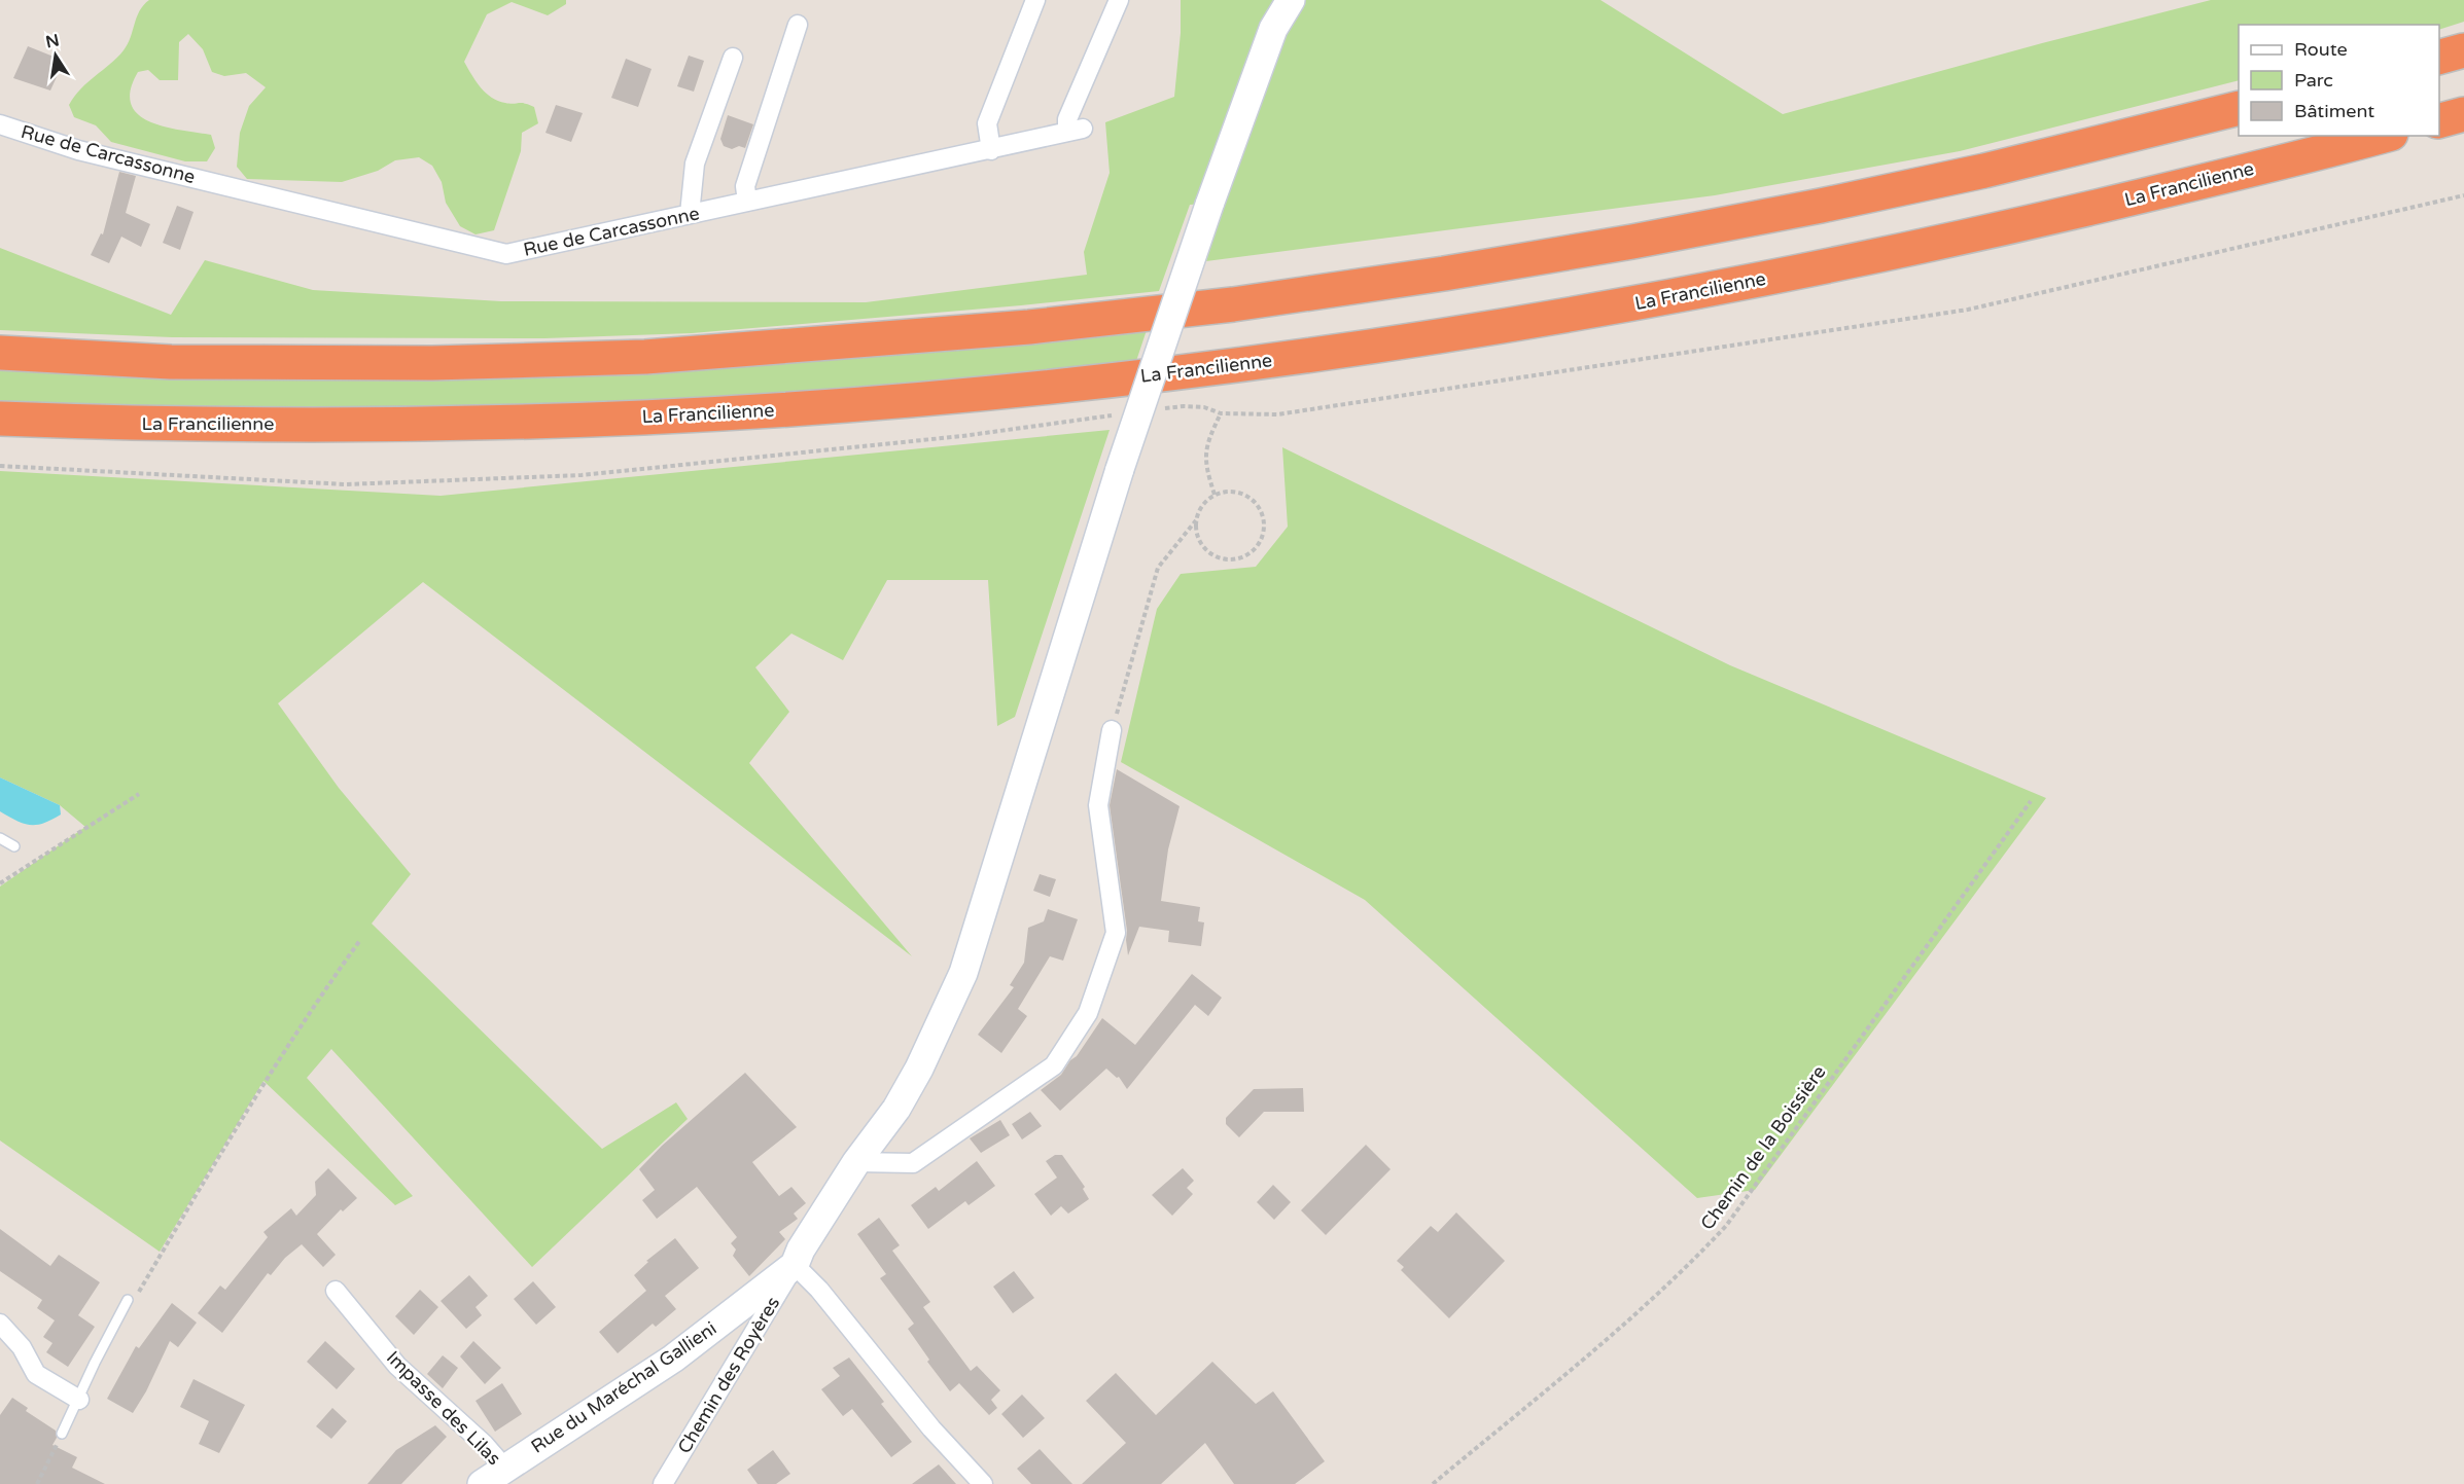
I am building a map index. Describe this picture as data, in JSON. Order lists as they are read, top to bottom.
{
  "streets": {
    "highway": ["La Francilienne"],
    "street": [
      "Rue de Carcassonne",
      "Chemin des Royères",
      "Rue du Maréchal Gallieni",
      "Impasse des Lilas"
    ],
    "path": ["Chemin de la Boissière"]
  },
  "crossings": [
    ["Chemin des Royères", "Rue du Maréchal Gallieni"],
    ["Rue du Maréchal Gallieni", "Impasse des Lilas"]
  ],
  "legend": ["Route", "Parc", "Bâtiment"],
  "north": "top"
}
